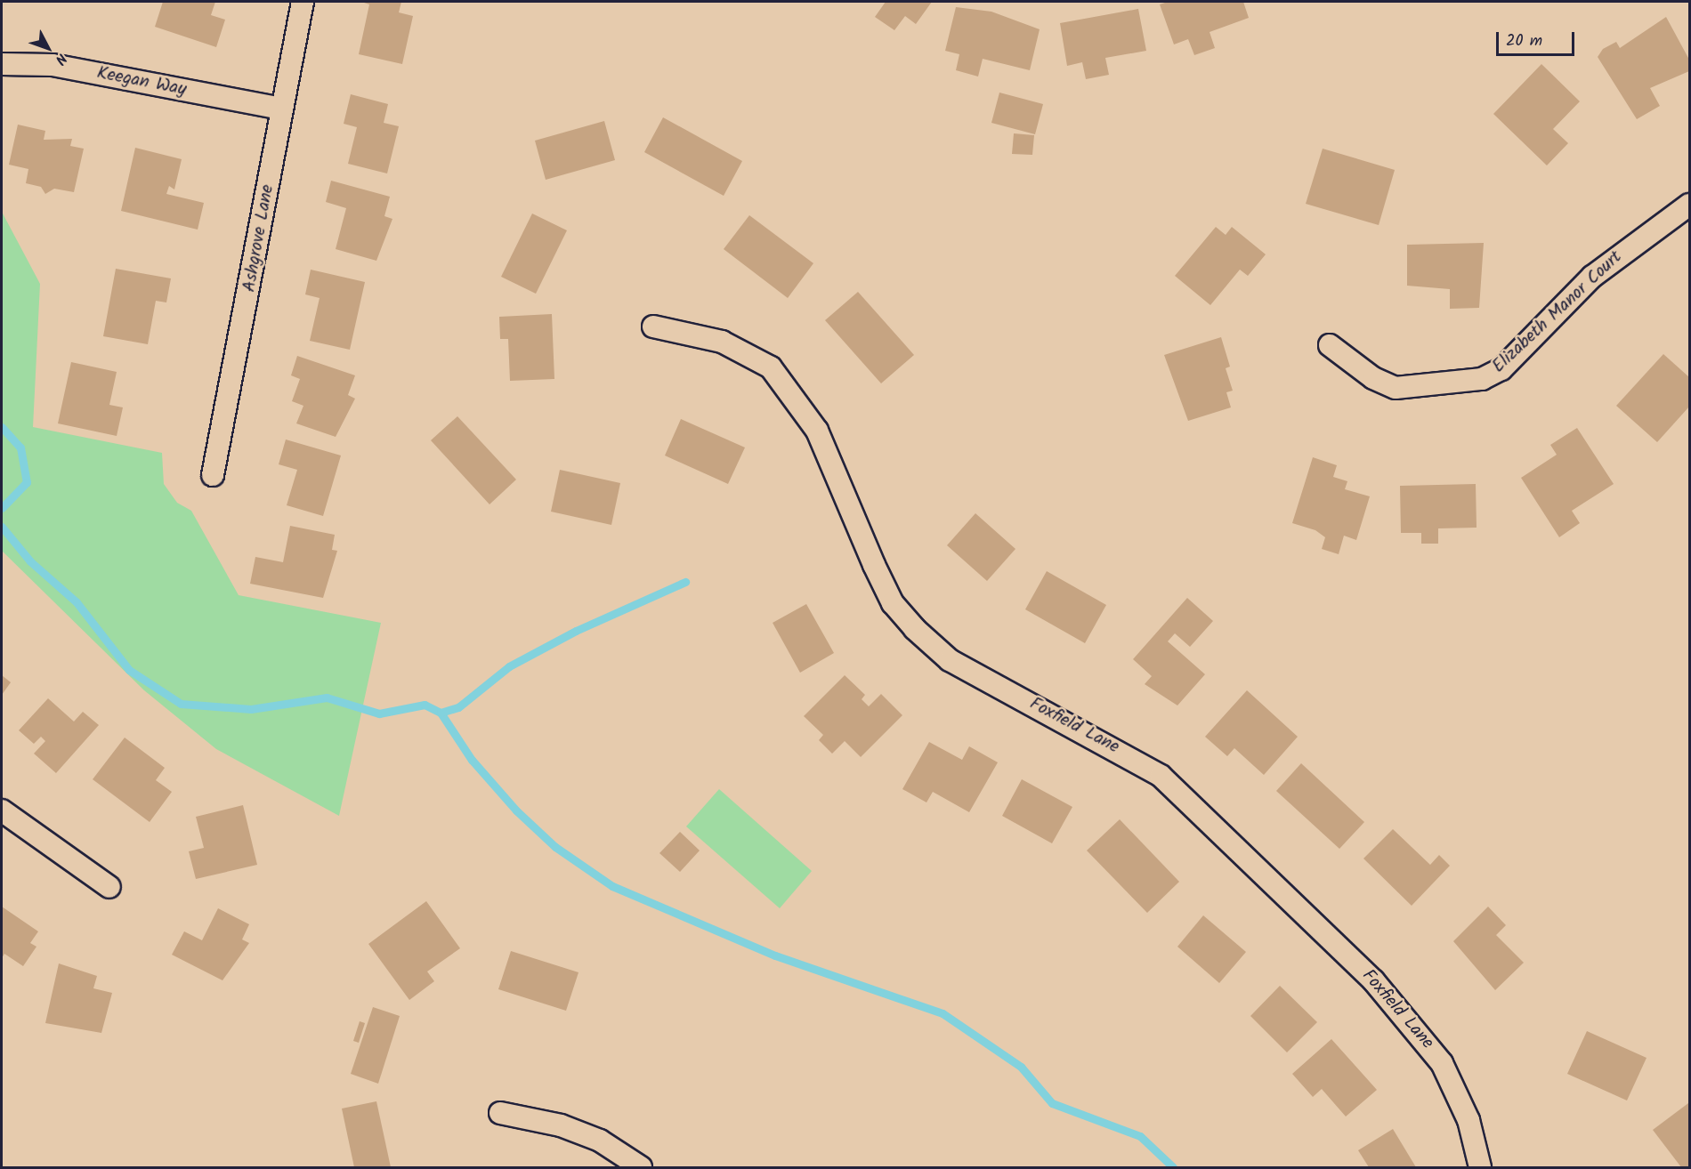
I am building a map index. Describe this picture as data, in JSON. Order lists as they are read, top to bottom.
{
  "streets": {
    "street": [
      "Keegan Way",
      "Ashgrove Lane",
      "Elizabeth Manor Court",
      "Foxfield Lane"
    ]
  },
  "crossings": [
    ["Keegan Way", "Ashgrove Lane"]
  ],
  "scale_bar": "20 m",
  "north": "bottom right"
}
